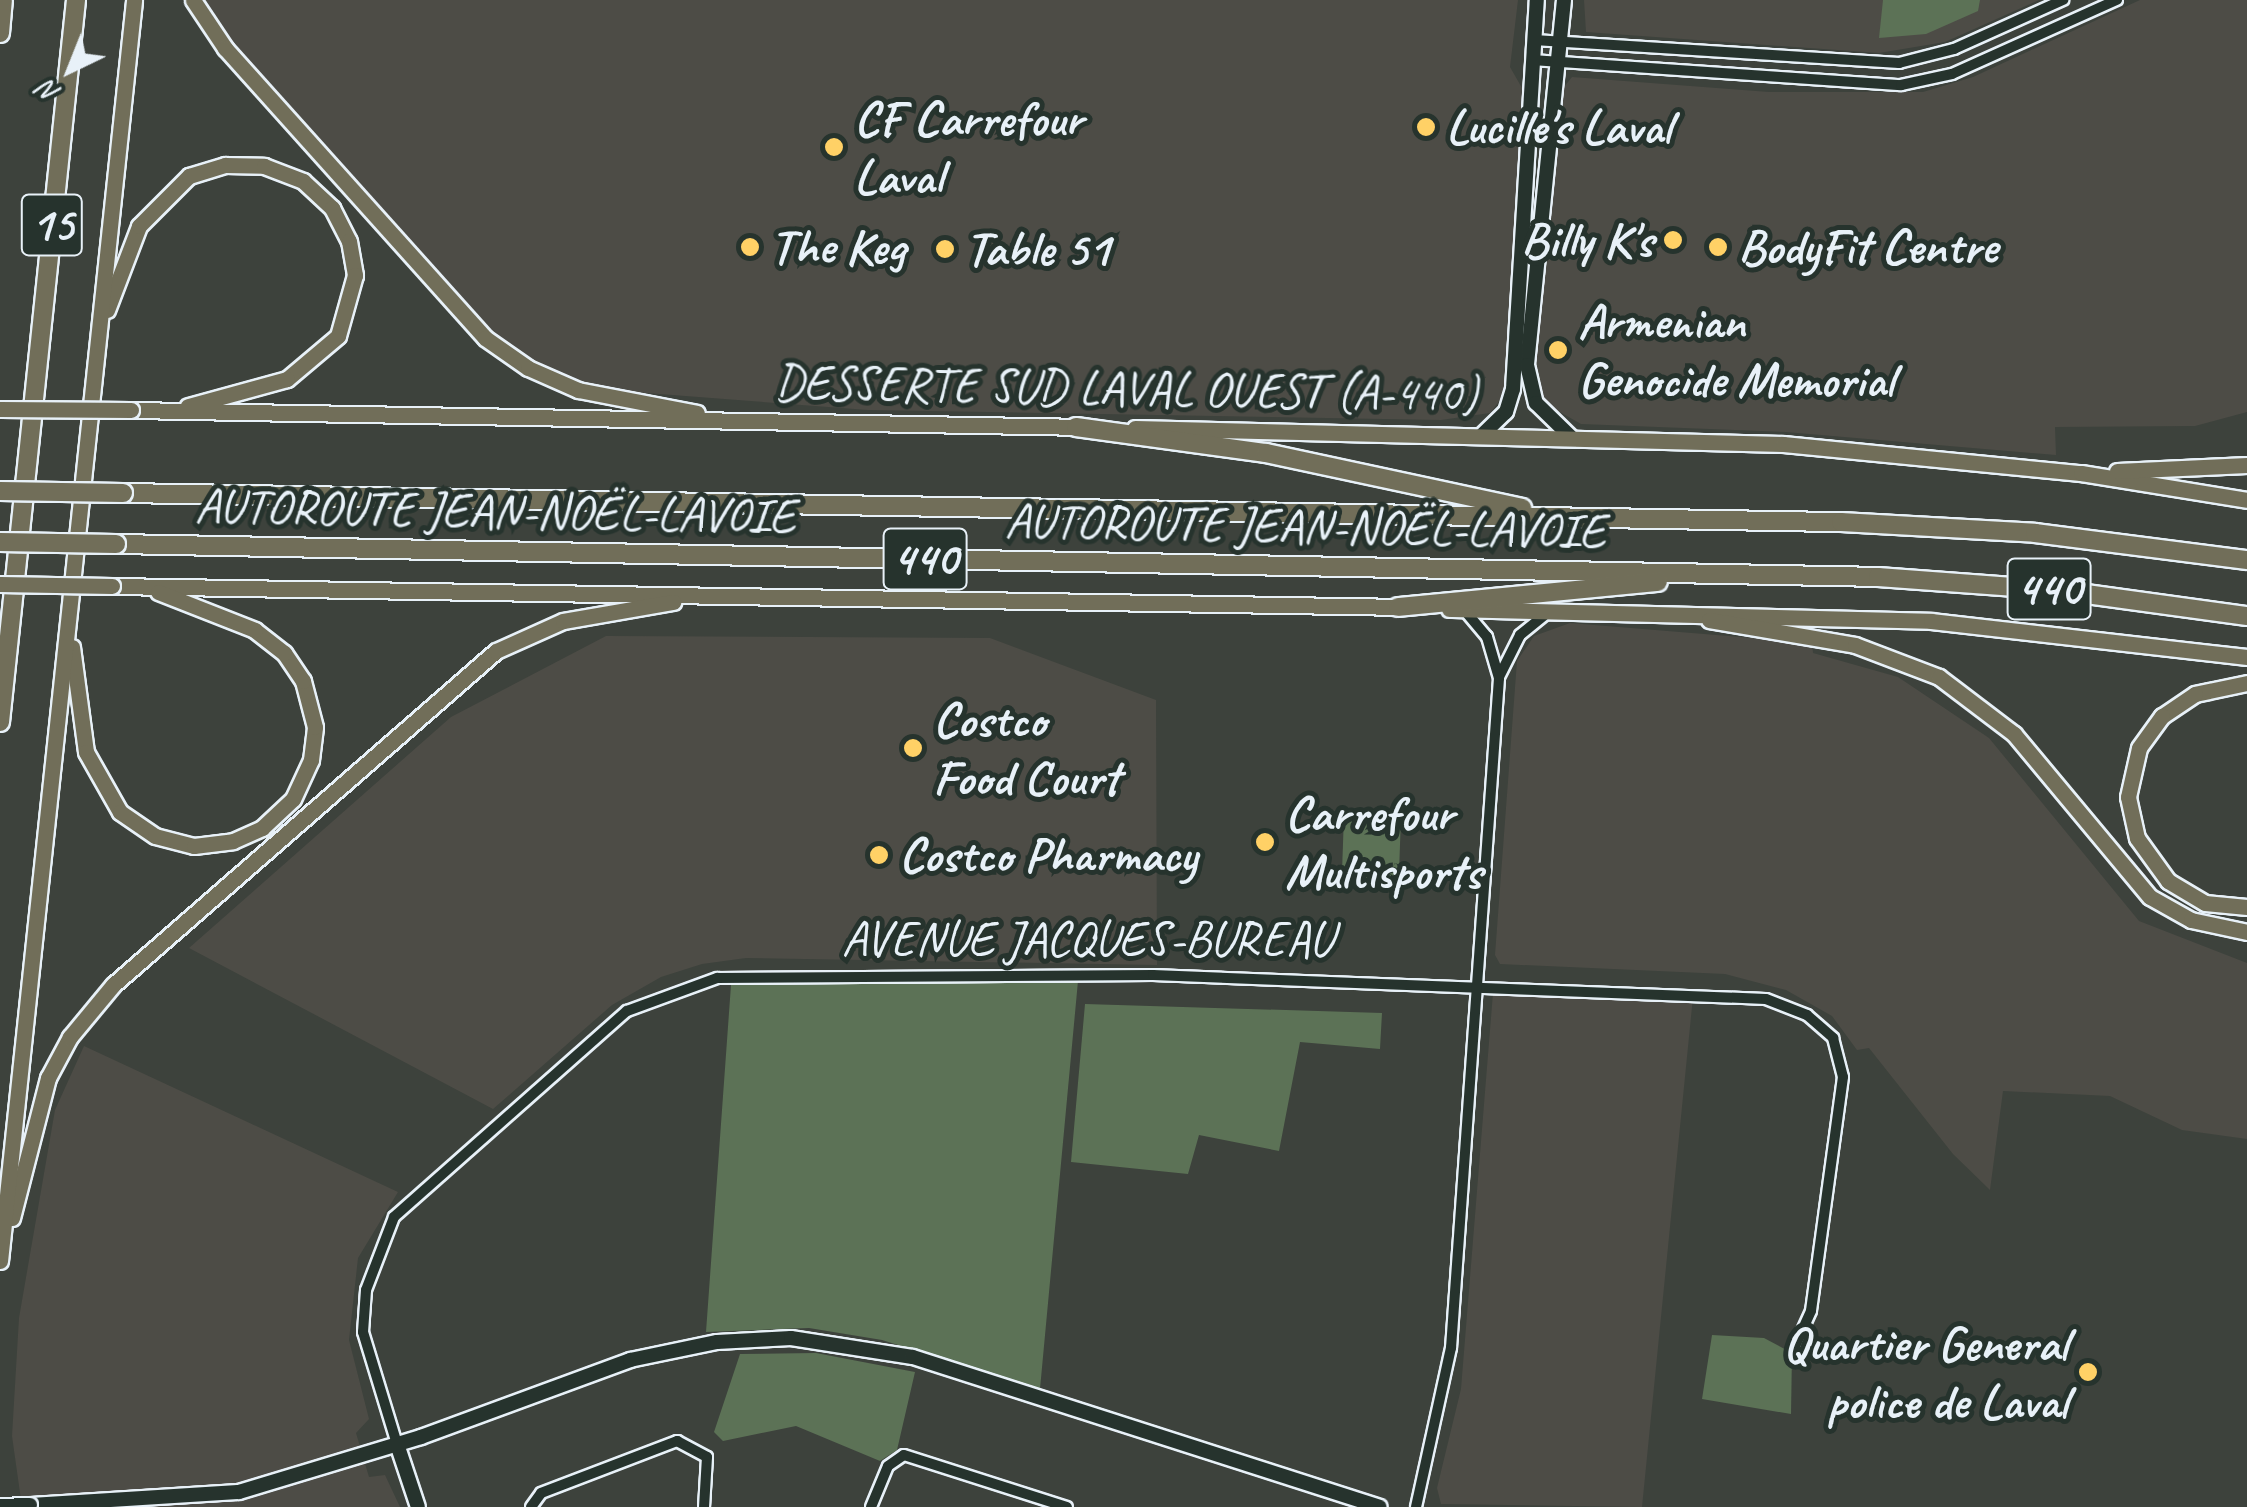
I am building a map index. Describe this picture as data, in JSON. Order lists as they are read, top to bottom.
{
  "streets": {
    "highway": ["15", "AUTOROUTE JEAN-NOËL-LAVOIE", "440"],
    "main road": ["DESSERTE SUD LAVAL OUEST (A-440)"],
    "street": ["AVENUE JACQUES-BUREAU"]
  },
  "places": [
    "Lucille's Laval",
    "CF Carrefour Laval",
    "Billy K's",
    "The Keg",
    "BodyFit Centre",
    "Table 51",
    "Armenian Genocide Memorial",
    "Costco Food Court",
    "Carrefour Multisports",
    "Costco Pharmacy",
    "Quartier General police de Laval"
  ],
  "north": "bottom left"
}
